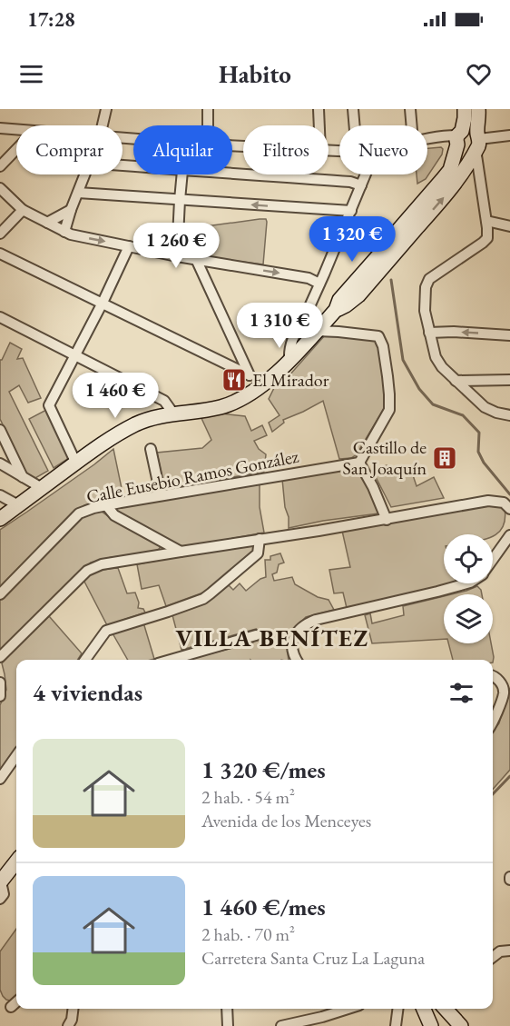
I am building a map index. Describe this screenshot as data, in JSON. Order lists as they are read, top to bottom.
{
  "streets": {
    "street": ["Calle Eusebio Ramos González"]
  },
  "districts": ["VILLA BENÍTEZ"],
  "places": {
    "restaurant": ["El Mirador"],
    "building": ["Castillo de San Joaquín"]
  },
  "page": {
    "status": "17:28",
    "header": "Habito",
    "chip": [
      "Comprar",
      "Alquilar",
      "Filtros",
      "Nuevo"
    ],
    "price": [
      "1 320 €",
      "1 260 €",
      "1 310 €",
      "1 460 €"
    ],
    "heading": "4 viviendas",
    "list": [
      {
        "name": "1 320 €/mes",
        "note": "2 hab. · 54 m² · Avenida de los Menceyes"
      },
      {
        "name": "1 460 €/mes",
        "note": "2 hab. · 70 m² · Carretera Santa Cruz La Laguna"
      }
    ]
  }
}
